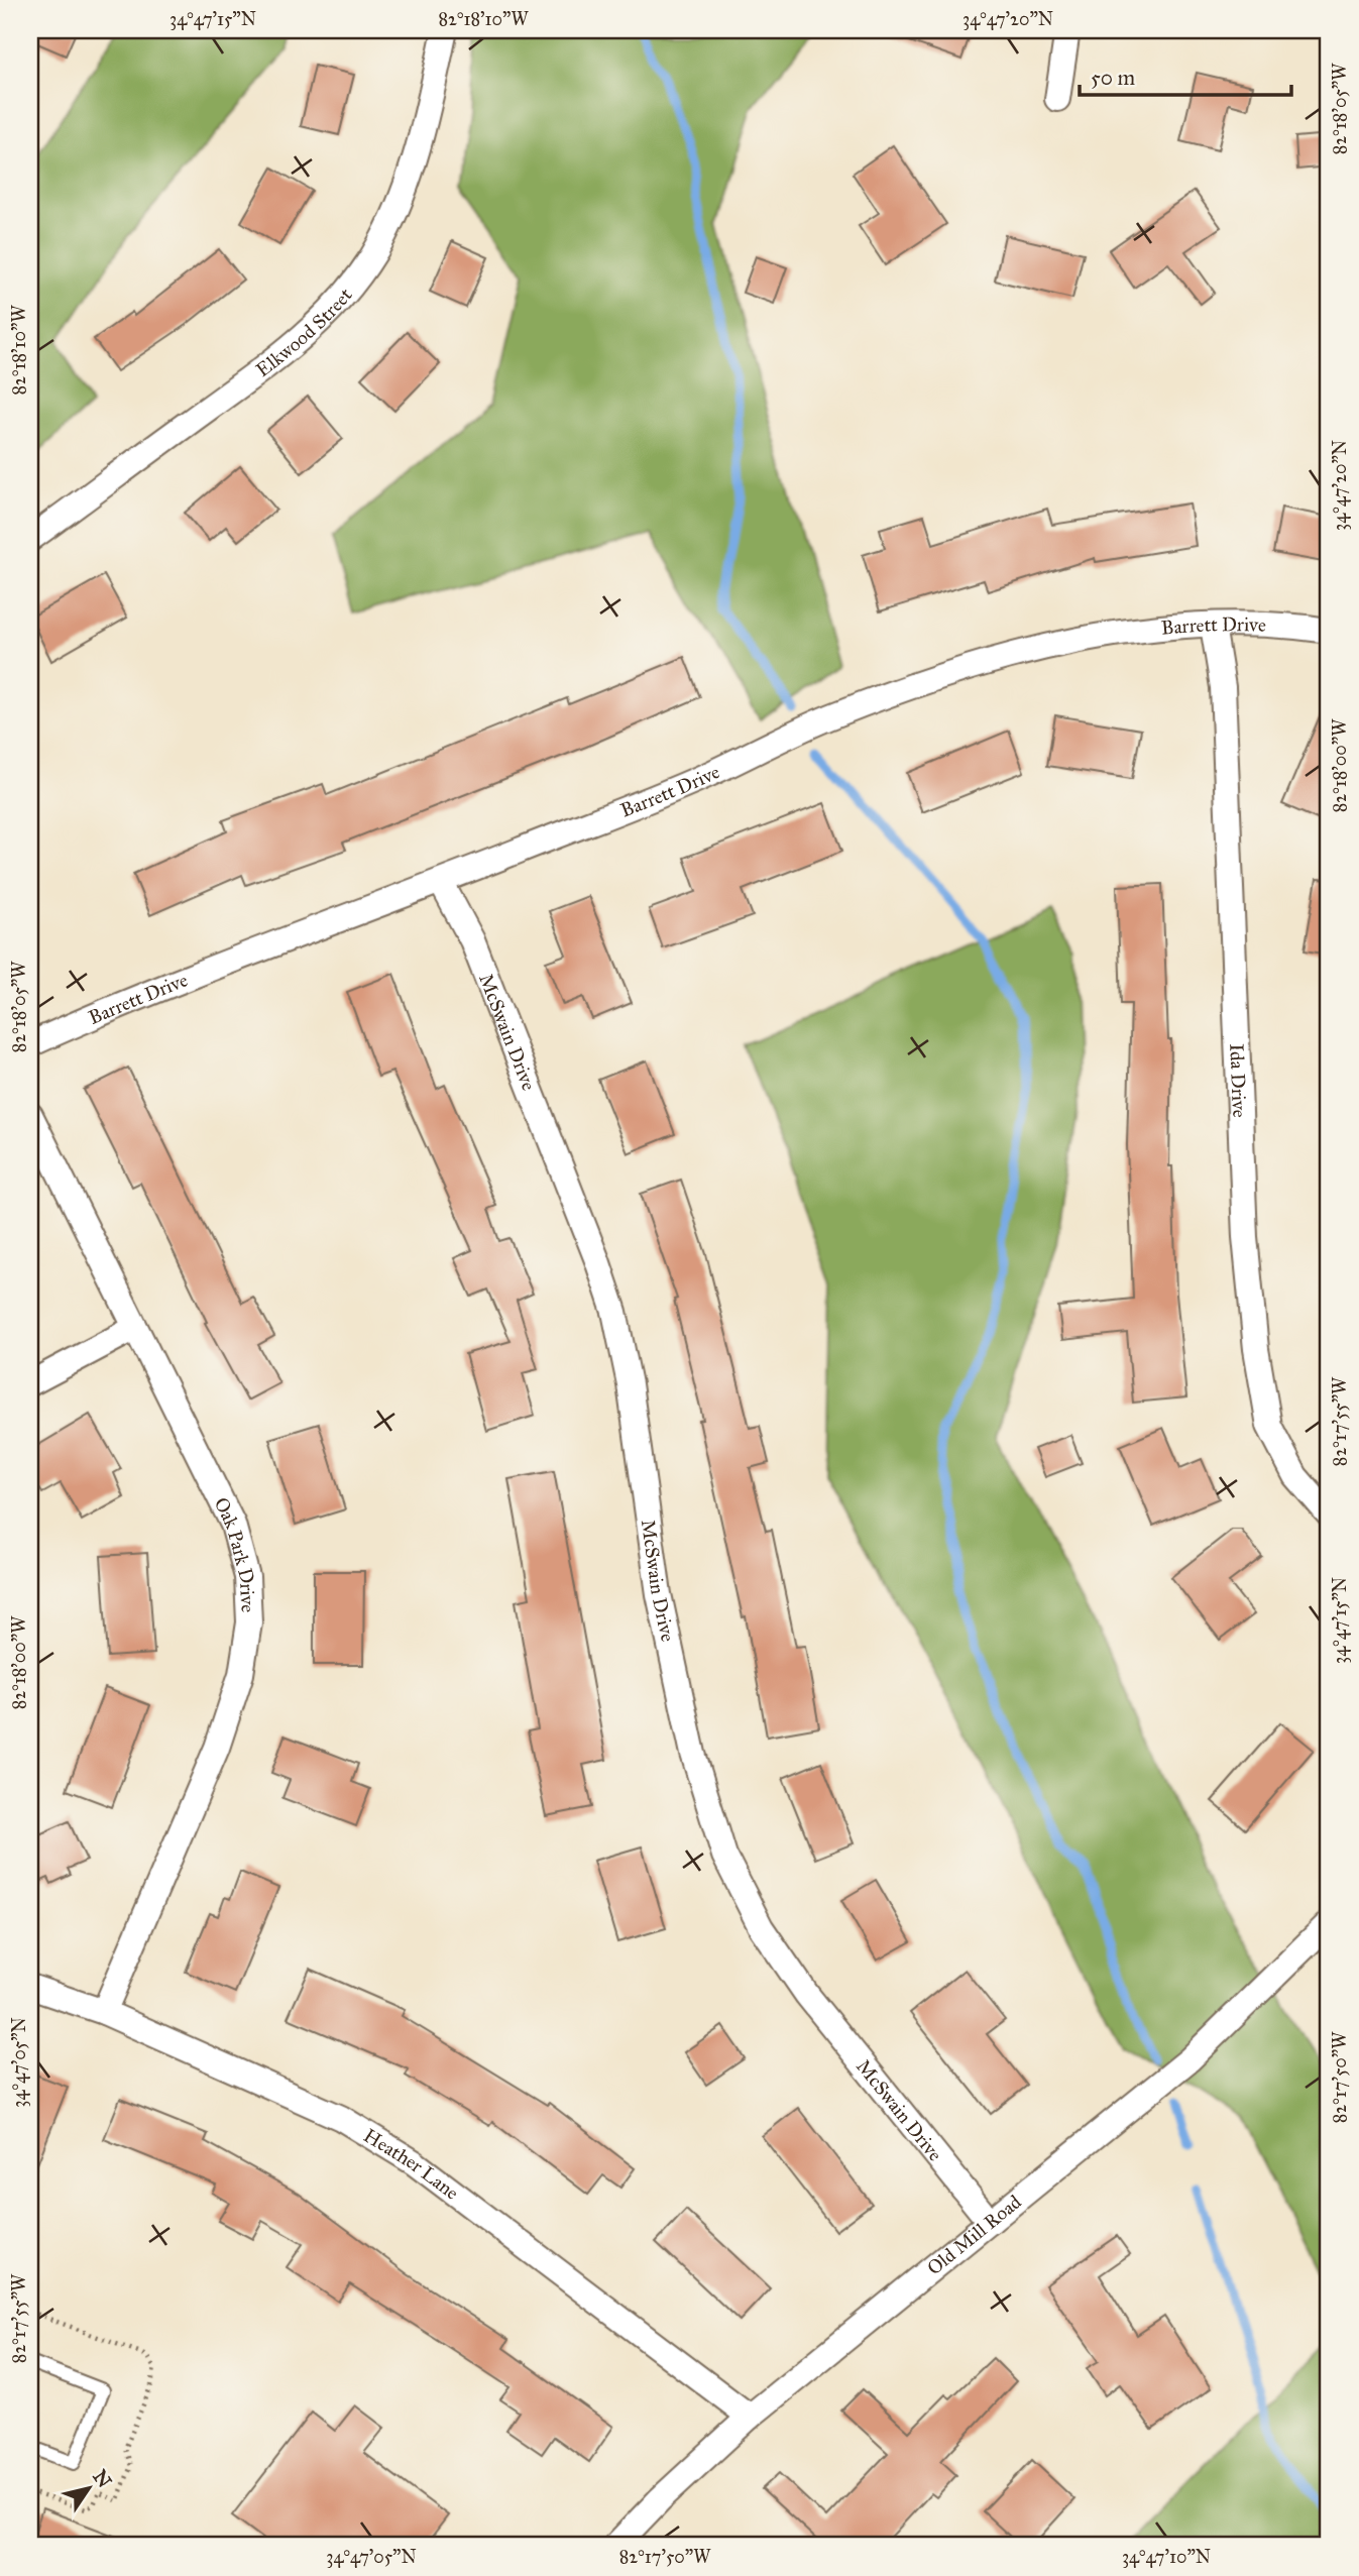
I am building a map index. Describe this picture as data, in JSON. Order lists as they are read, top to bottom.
{
  "streets": {
    "street": [
      "Elkwood Street",
      "Barrett Drive",
      "McSwain Drive",
      "Ida Drive",
      "Oak Park Drive",
      "Heather Lane",
      "Old Mill Road"
    ]
  },
  "crossings": [
    ["Barrett Drive", "McSwain Drive"],
    ["Barrett Drive", "Ida Drive"],
    ["McSwain Drive", "Old Mill Road"],
    ["Oak Park Drive", "Heather Lane"],
    ["Heather Lane", "Old Mill Road"]
  ],
  "scale_bar": "50 m",
  "north": "top right",
  "coordinates": [
    "34°47'15\"N",
    "82°18'10\"W",
    "34°47'20\"N",
    "82°18'05\"W",
    "82°18'00\"W",
    "82°17'55\"W",
    "34°47'05\"N",
    "82°17'50\"W",
    "34°47'10\"N"
  ]
}
